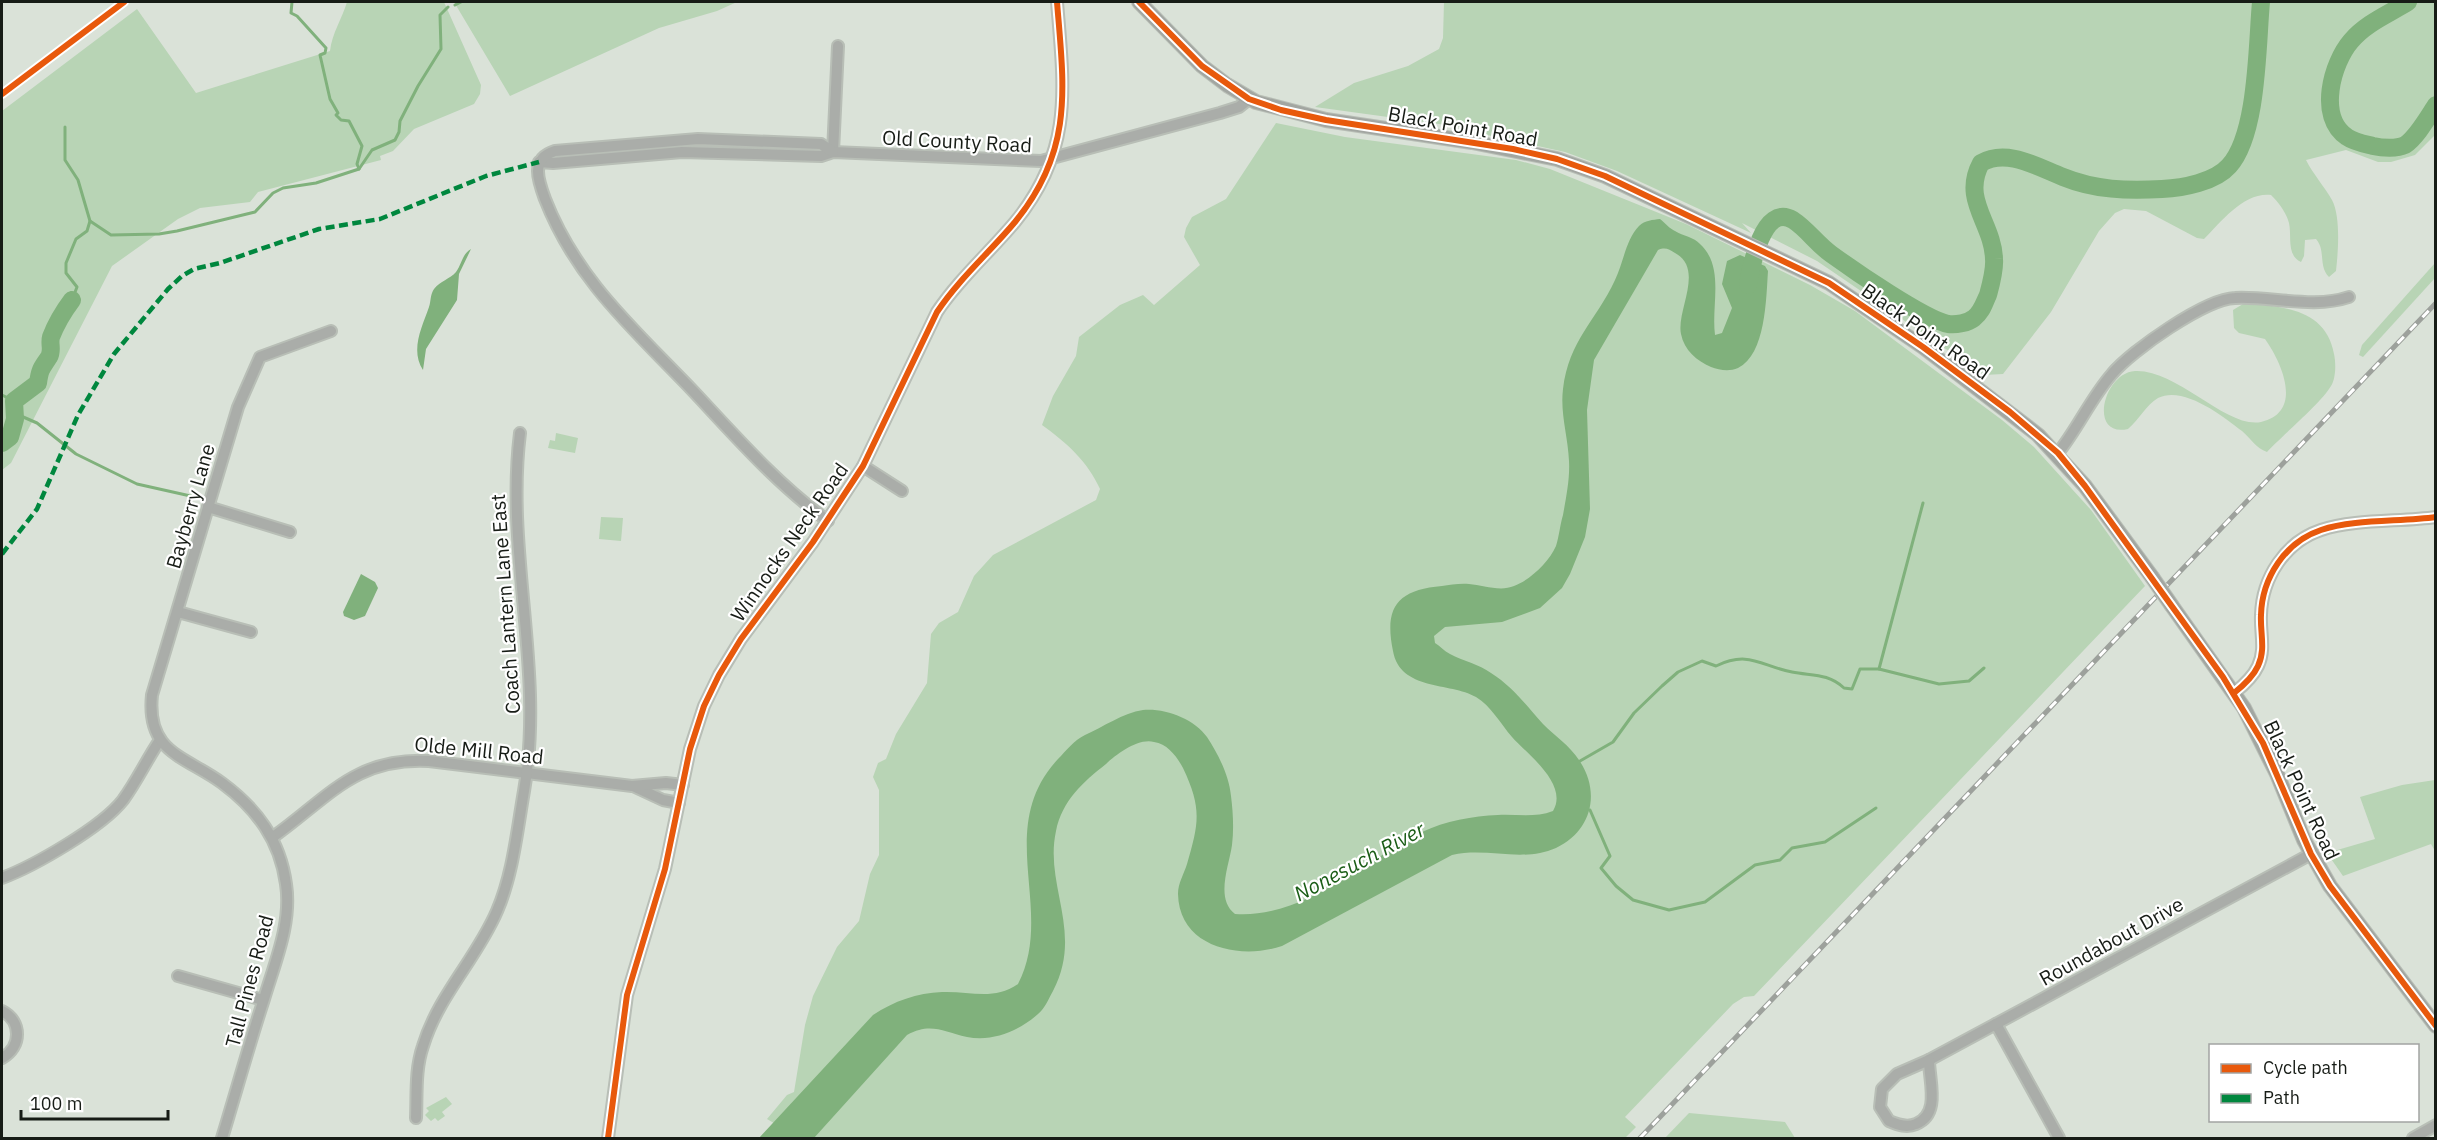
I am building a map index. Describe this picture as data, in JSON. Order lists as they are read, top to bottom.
{
  "streets": {
    "main road": ["Black Point Road"],
    "street": [
      "Old County Road",
      "Bayberry Lane",
      "Winnocks Neck Road",
      "Coach Lantern Lane East",
      "Olde Mill Road",
      "Roundabout Drive",
      "Tall Pines Road"
    ]
  },
  "crossings": [
    ["Black Point Road", "Old County Road"],
    ["Black Point Road", "Roundabout Drive"],
    ["Old County Road", "Winnocks Neck Road"],
    ["Bayberry Lane", "Tall Pines Road"],
    ["Winnocks Neck Road", "Olde Mill Road"],
    ["Coach Lantern Lane East", "Olde Mill Road"],
    ["Olde Mill Road", "Tall Pines Road"]
  ],
  "water": ["Nonesuch River"],
  "legend": ["Cycle path", "Path"],
  "scale_bar": "100 m"
}
